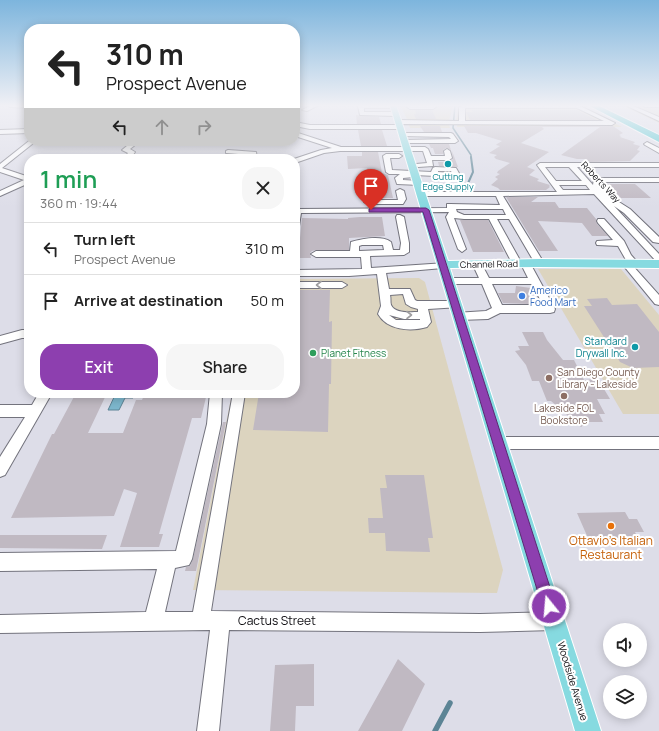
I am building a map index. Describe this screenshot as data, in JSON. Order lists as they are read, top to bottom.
{
  "streets": {
    "main road": ["Channel Road", "Woodside Avenue"],
    "street": ["Roberts Way", "Cactus Street"]
  },
  "crossings": [
    ["Channel Road", "Woodside Avenue"],
    ["Cactus Street", "Woodside Avenue"]
  ],
  "places": [
    "Cutting Edge Supply",
    "Americo Food Mart",
    "Standard Drywall Inc.",
    "Planet Fitness",
    "San Diego County Library - Lakeside",
    "Lakeside FOL Bookstore",
    "Ottavio's Italian Restaurant"
  ],
  "page": {
    "turn": ["310 m", "Prospect Avenue"],
    "heading": ["1 min", "360 m · 19:44"],
    "list": [
      {
        "name": "Turn left",
        "note": "Prospect Avenue",
        "value": "310 m"
      },
      {
        "name": "Arrive at destination",
        "value": "50 m"
      }
    ],
    "buttons": ["Exit", "Share"]
  }
}
